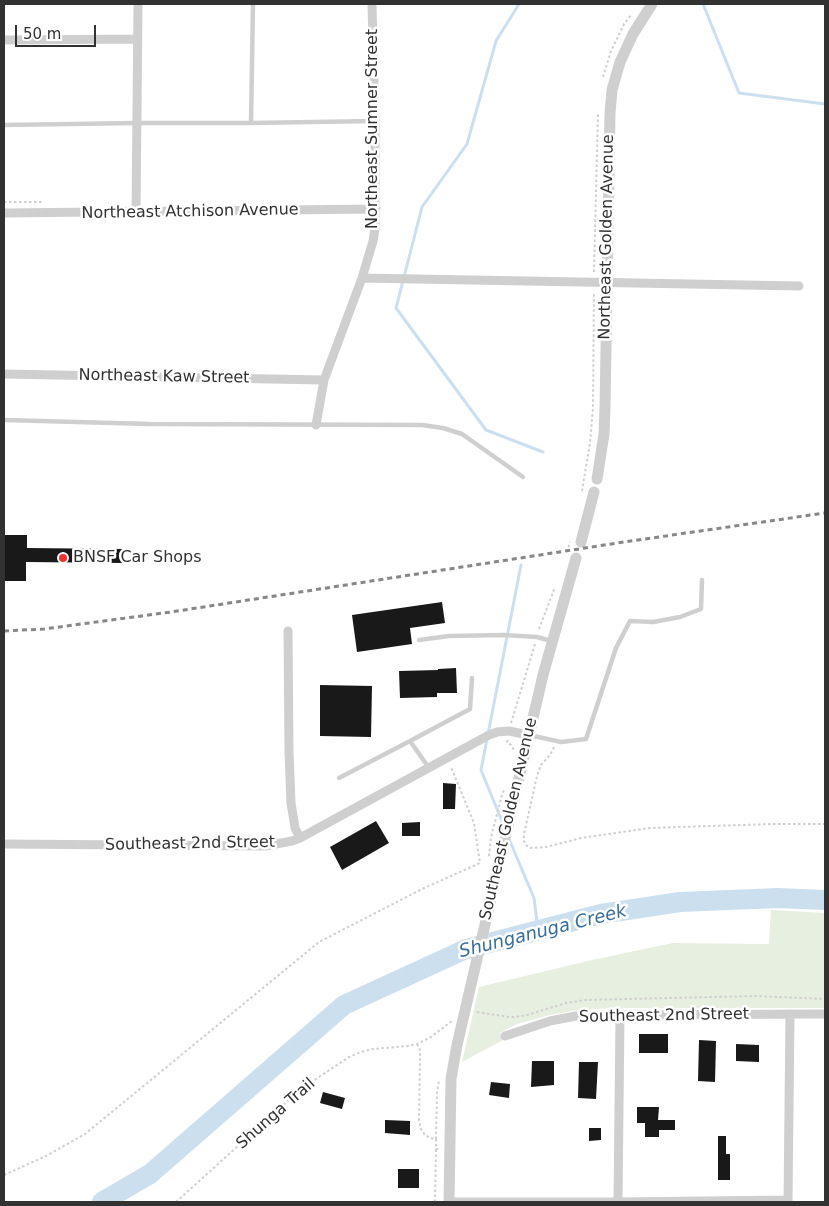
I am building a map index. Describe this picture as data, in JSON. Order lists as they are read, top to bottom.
{
  "streets": {
    "street": [
      "Northeast Sumner Street",
      "Northeast Atchison Avenue",
      "Northeast Golden Avenue",
      "Northeast Kaw Street",
      "Southeast Golden Avenue",
      "Southeast 2nd Street"
    ],
    "path": ["Shunga Trail"]
  },
  "crossings": [
    ["Northeast Sumner Street", "Northeast Atchison Avenue"],
    ["Northeast Sumner Street", "Northeast Kaw Street"],
    ["Southeast Golden Avenue", "Southeast 2nd Street"]
  ],
  "water": ["Shunganuga Creek"],
  "places": ["BNSF Car Shops"],
  "scale_bar": "50 m"
}
